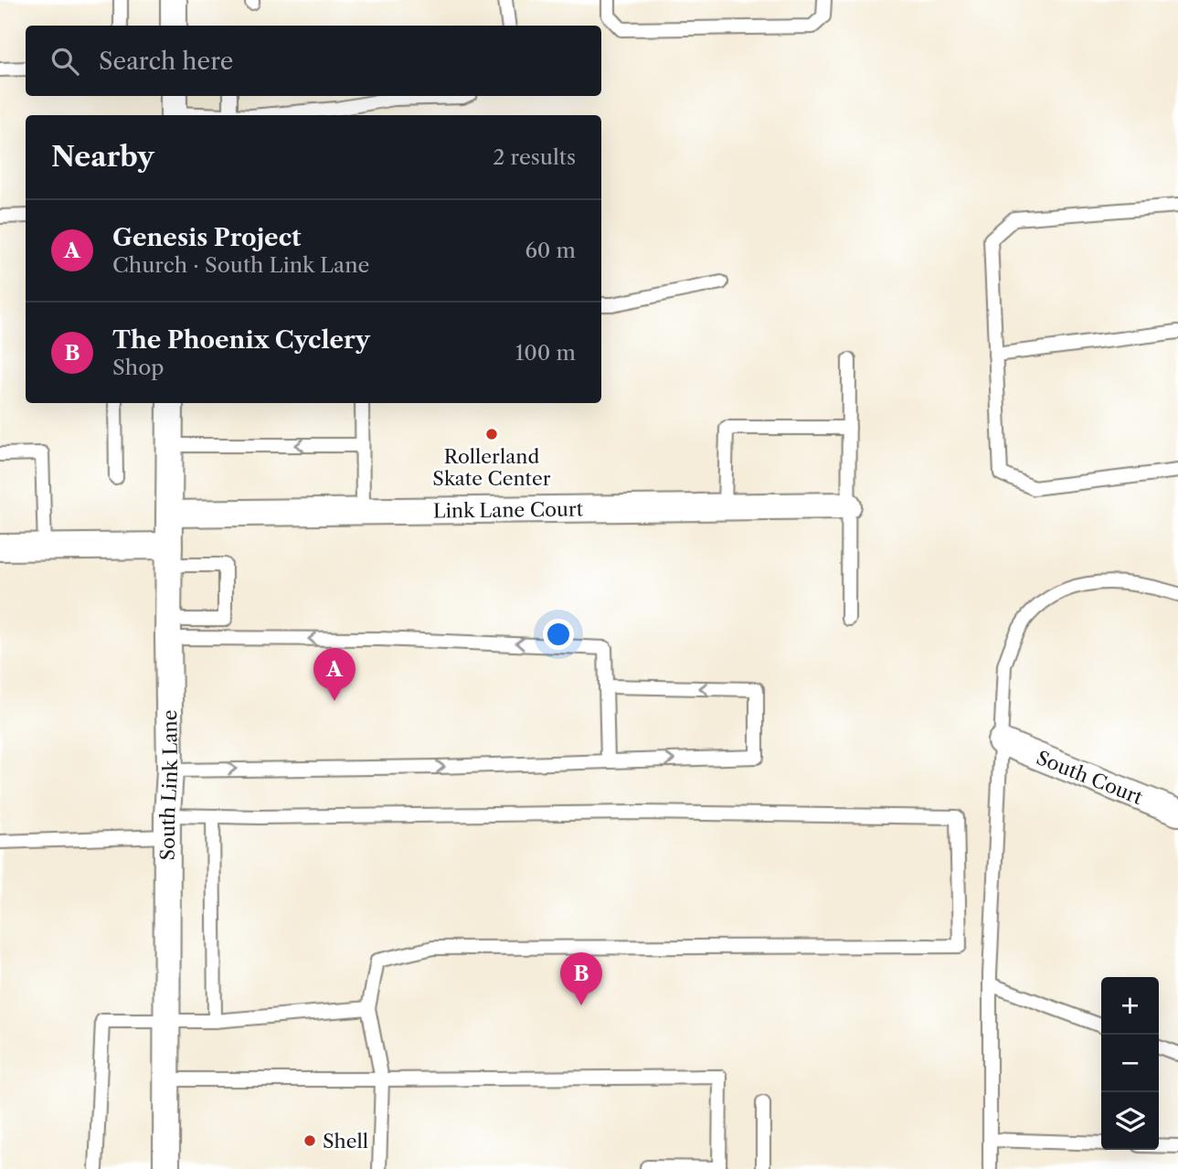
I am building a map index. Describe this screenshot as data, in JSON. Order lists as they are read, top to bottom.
{
  "streets": {
    "street": ["Link Lane Court", "South Court", "South Link Lane"]
  },
  "crossings": [
    ["Link Lane Court", "South Link Lane"]
  ],
  "places": ["Rollerland Skate Center", "Shell"],
  "page": {
    "search": "Search here",
    "heading": ["Nearby", "2 results"],
    "list": [
      {
        "mark": "A",
        "name": "Genesis Project",
        "note": "Church · South Link Lane",
        "value": "60 m"
      },
      {
        "mark": "B",
        "name": "The Phoenix Cyclery",
        "note": "Shop",
        "value": "100 m"
      }
    ],
    "pins": ["A", "B"],
    "map_buttons": ["+", "−"]
  }
}
